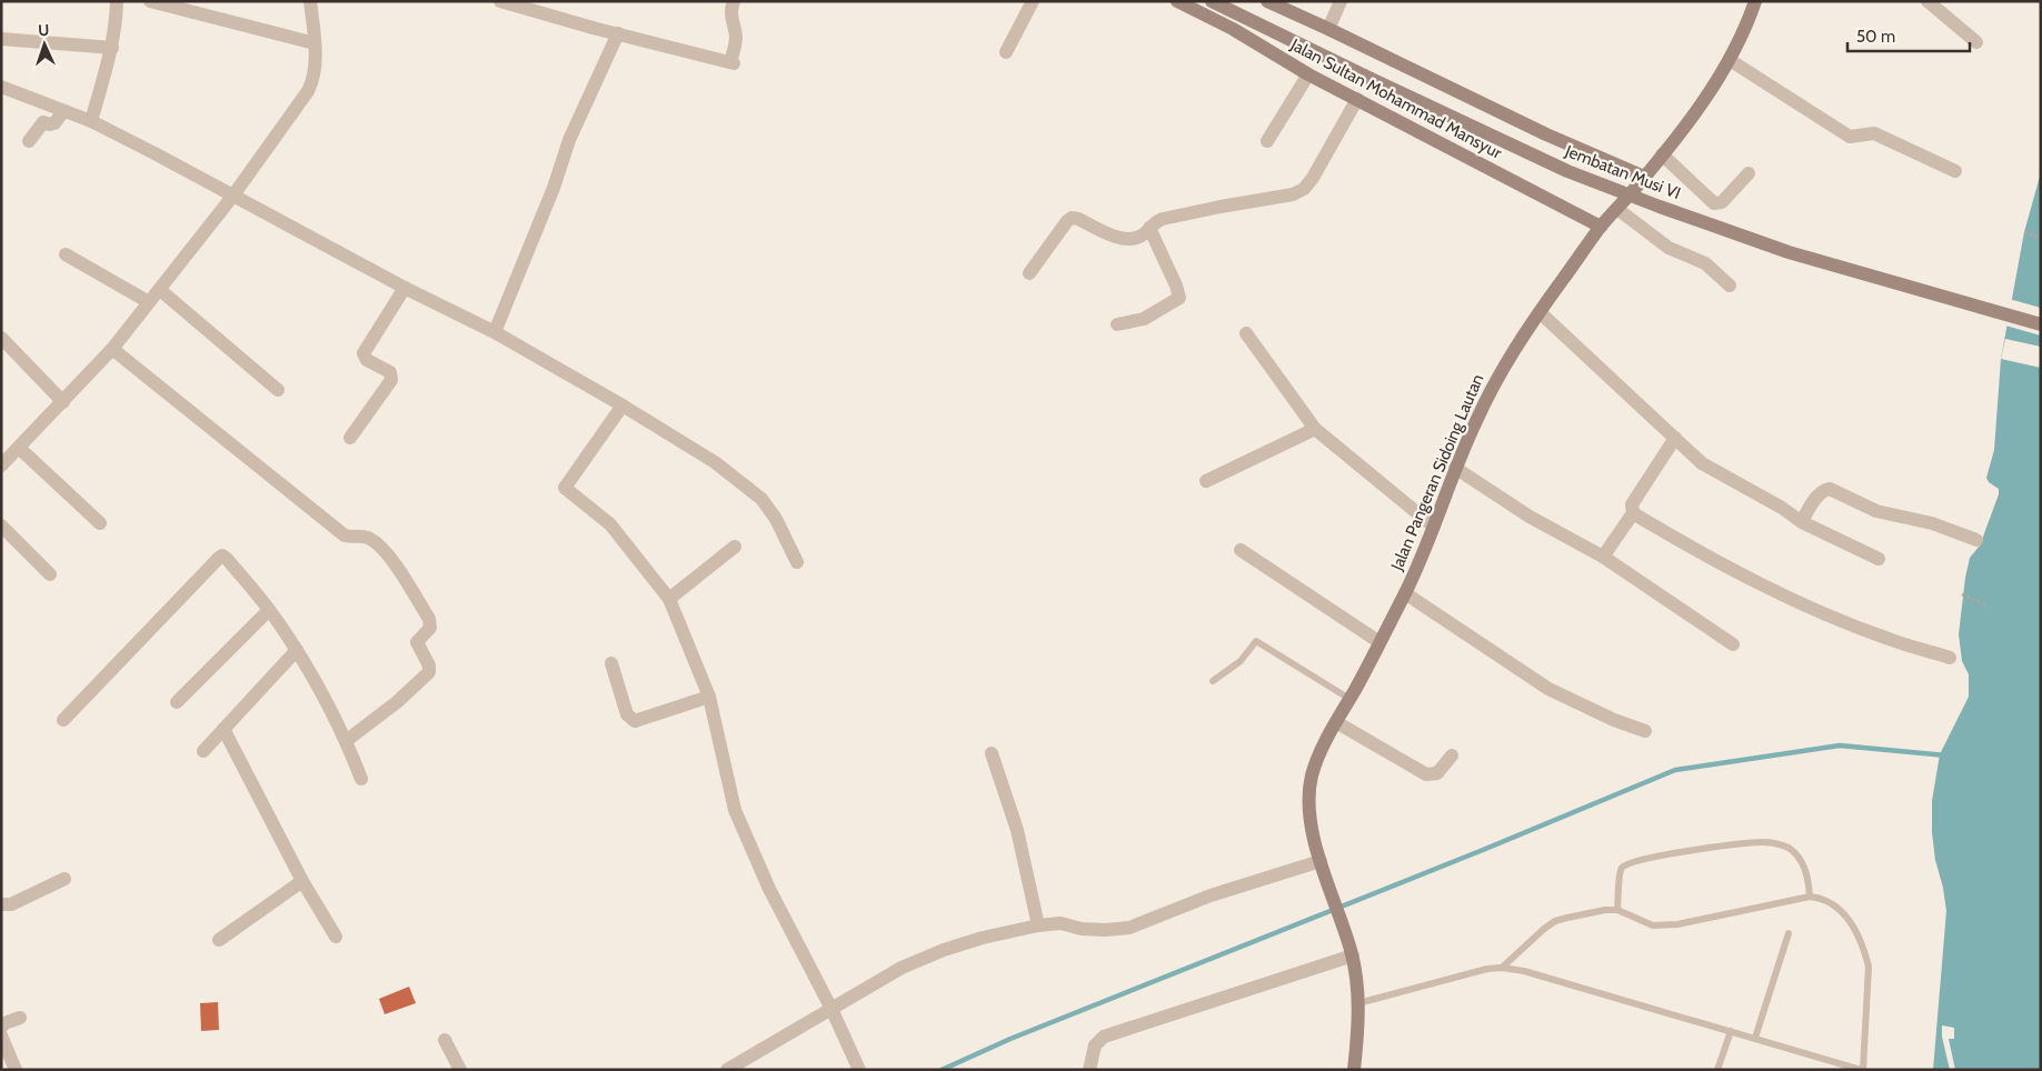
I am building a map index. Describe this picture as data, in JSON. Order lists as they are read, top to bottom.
{
  "streets": {
    "street": ["Jalan Sultan Mohammad Mansyur", "Jembatan Musi VI", "Jalan Pangeran Sidoing Lautan"]
  },
  "crossings": [
    ["Jalan Sultan Mohammad Mansyur", "Jalan Pangeran Sidoing Lautan"]
  ],
  "scale_bar": "50 m",
  "north": "top"
}
